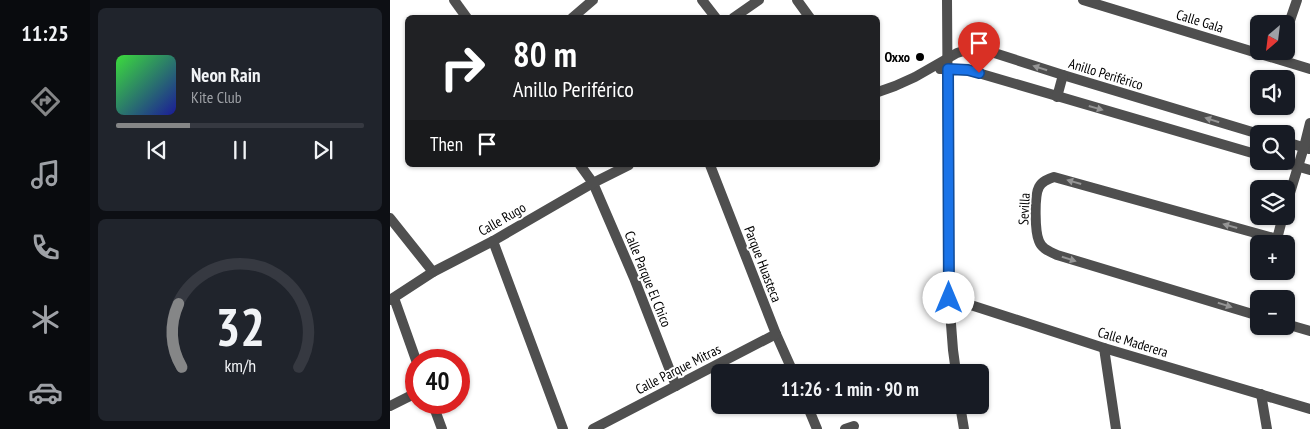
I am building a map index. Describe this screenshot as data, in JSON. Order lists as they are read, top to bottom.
{
  "streets": {
    "street": [
      "Calle Gala",
      "Anillo Periférico",
      "Sevilla",
      "Calle Rugo",
      "Parque Huasteca",
      "Calle Parque El Chico",
      "Calle Maderera",
      "Calle Parque Mitras"
    ]
  },
  "crossings": [
    ["Calle Rugo", "Calle Parque El Chico"],
    ["Parque Huasteca", "Calle Parque Mitras"],
    ["Calle Parque El Chico", "Calle Parque Mitras"]
  ],
  "places": ["Oxxo"],
  "north": "bottom left",
  "page": {
    "tabs": "11:25",
    "map_buttons": ["+", "−"],
    "turn": ["80 m", "Anillo Periférico"],
    "song": ["Neon Rain", "Kite Club"],
    "then": "Then",
    "limit": "40",
    "trip": "11:26 · 1 min · 90 m",
    "gauge": ["32", "km/h"]
  }
}
